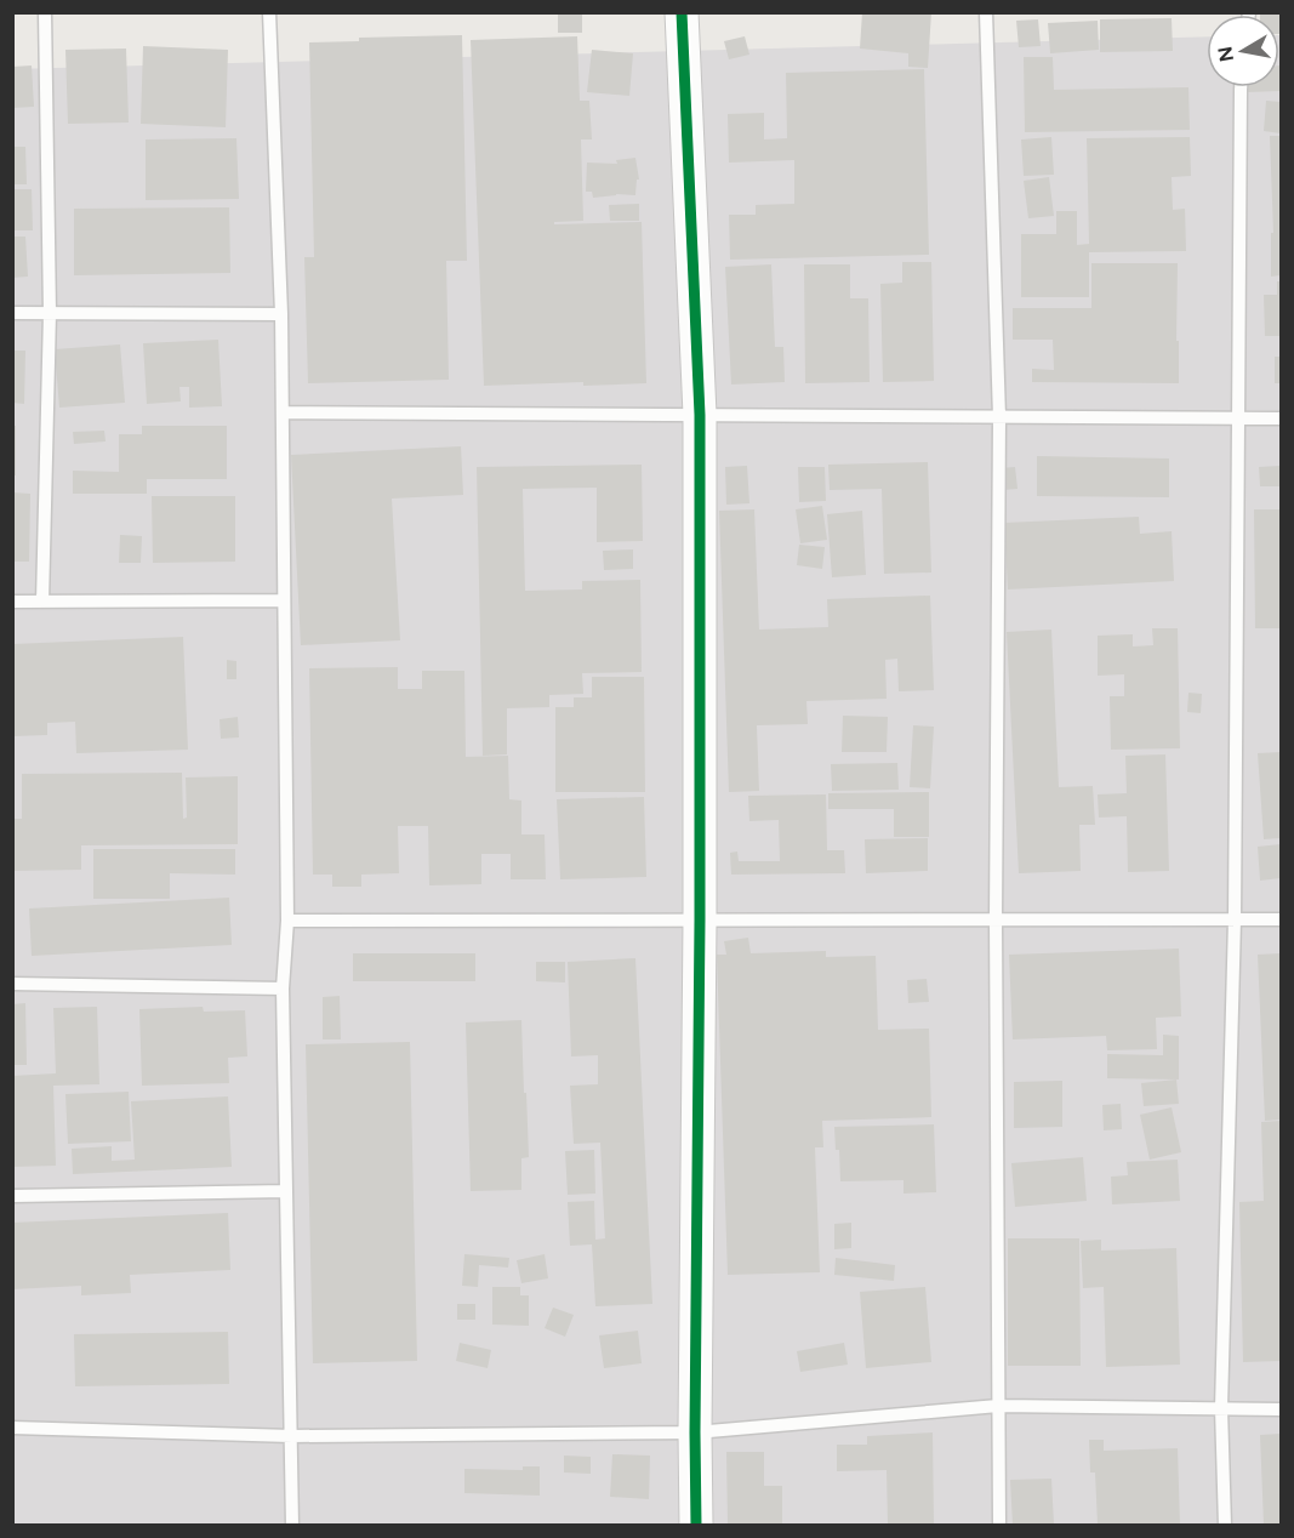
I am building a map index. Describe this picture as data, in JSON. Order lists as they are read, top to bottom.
{
  "north": "left"
}
